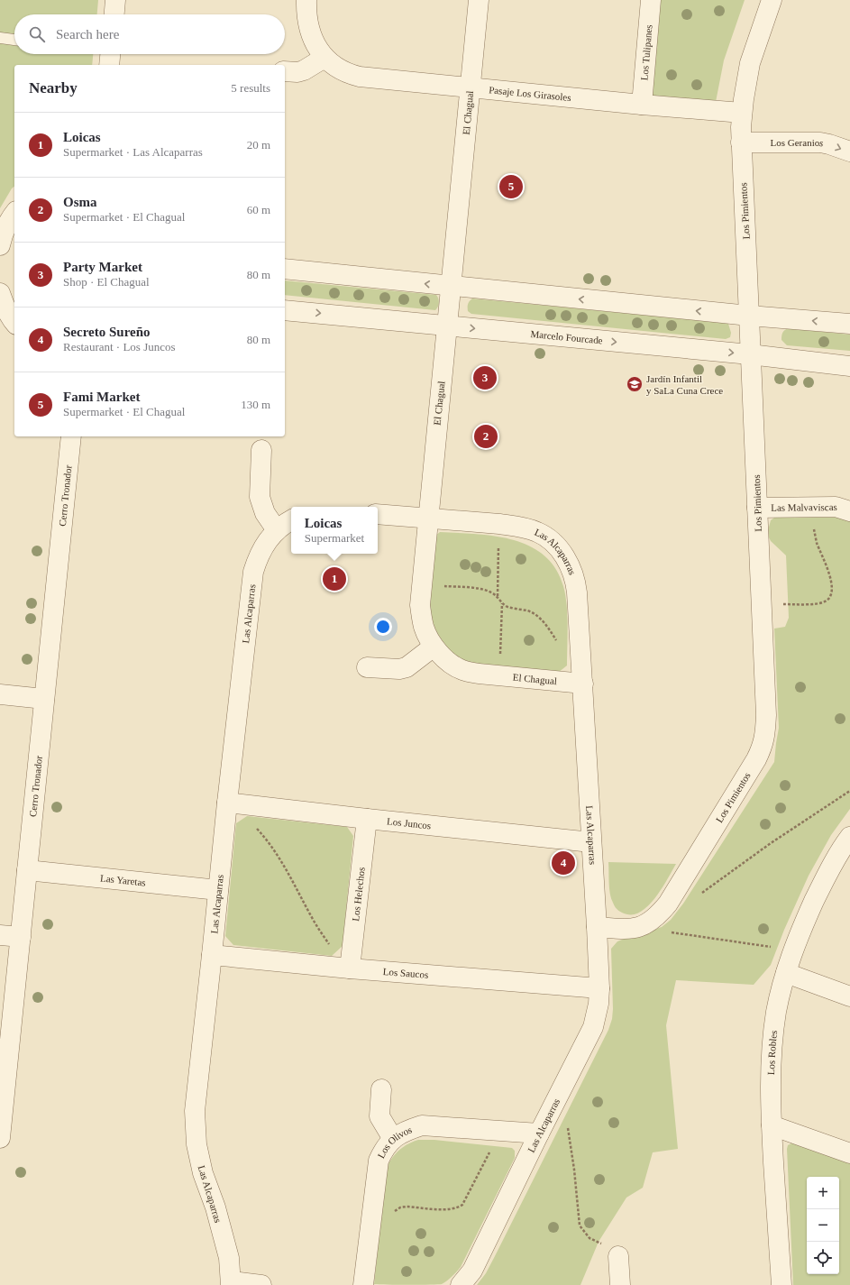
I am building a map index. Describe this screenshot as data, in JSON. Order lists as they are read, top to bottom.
{
  "streets": {
    "street": [
      "Los Tulipanes",
      "Pasaje Los Girasoles",
      "El Chagual",
      "Los Geranios",
      "Los Pimientos",
      "Marcelo Fourcade",
      "Cerro Tronador",
      "Las Malvaviscas",
      "Las Alcaparras",
      "Los Juncos",
      "Las Yaretas",
      "Los Helechos",
      "Los Saucos",
      "Los Robles",
      "Los Olivos"
    ]
  },
  "crossings": [
    ["Los Tulipanes", "Pasaje Los Girasoles"],
    ["Pasaje Los Girasoles", "El Chagual"],
    ["Pasaje Los Girasoles", "Los Pimientos"],
    ["El Chagual", "Marcelo Fourcade"],
    ["El Chagual", "Las Alcaparras"],
    ["Los Geranios", "Los Pimientos"],
    ["Los Pimientos", "Marcelo Fourcade"],
    ["Los Pimientos", "Las Malvaviscas"],
    ["Los Pimientos", "Las Alcaparras"],
    ["Cerro Tronador", "Las Yaretas"],
    ["Las Alcaparras", "Los Juncos"],
    ["Las Alcaparras", "Las Yaretas"],
    ["Las Alcaparras", "Los Saucos"],
    ["Las Alcaparras", "Los Olivos"],
    ["Los Juncos", "Los Helechos"],
    ["Los Helechos", "Los Saucos"]
  ],
  "places": {
    "school or university": ["Jardín Infantil y SaLa Cuna Crece"]
  },
  "page": {
    "search": "Search here",
    "heading": ["Nearby", "5 results"],
    "list": [
      {
        "mark": "1",
        "name": "Loicas",
        "note": "Supermarket · Las Alcaparras",
        "value": "20 m"
      },
      {
        "mark": "2",
        "name": "Osma",
        "note": "Supermarket · El Chagual",
        "value": "60 m"
      },
      {
        "mark": "3",
        "name": "Party Market",
        "note": "Shop · El Chagual",
        "value": "80 m"
      },
      {
        "mark": "4",
        "name": "Secreto Sureño",
        "note": "Restaurant · Los Juncos",
        "value": "80 m"
      },
      {
        "mark": "5",
        "name": "Fami Market",
        "note": "Supermarket · El Chagual",
        "value": "130 m"
      }
    ],
    "pins": [
      "5",
      "3",
      "2",
      "1",
      "4"
    ],
    "popup": ["Loicas", "Supermarket"],
    "map_buttons": ["+", "−"]
  }
}
